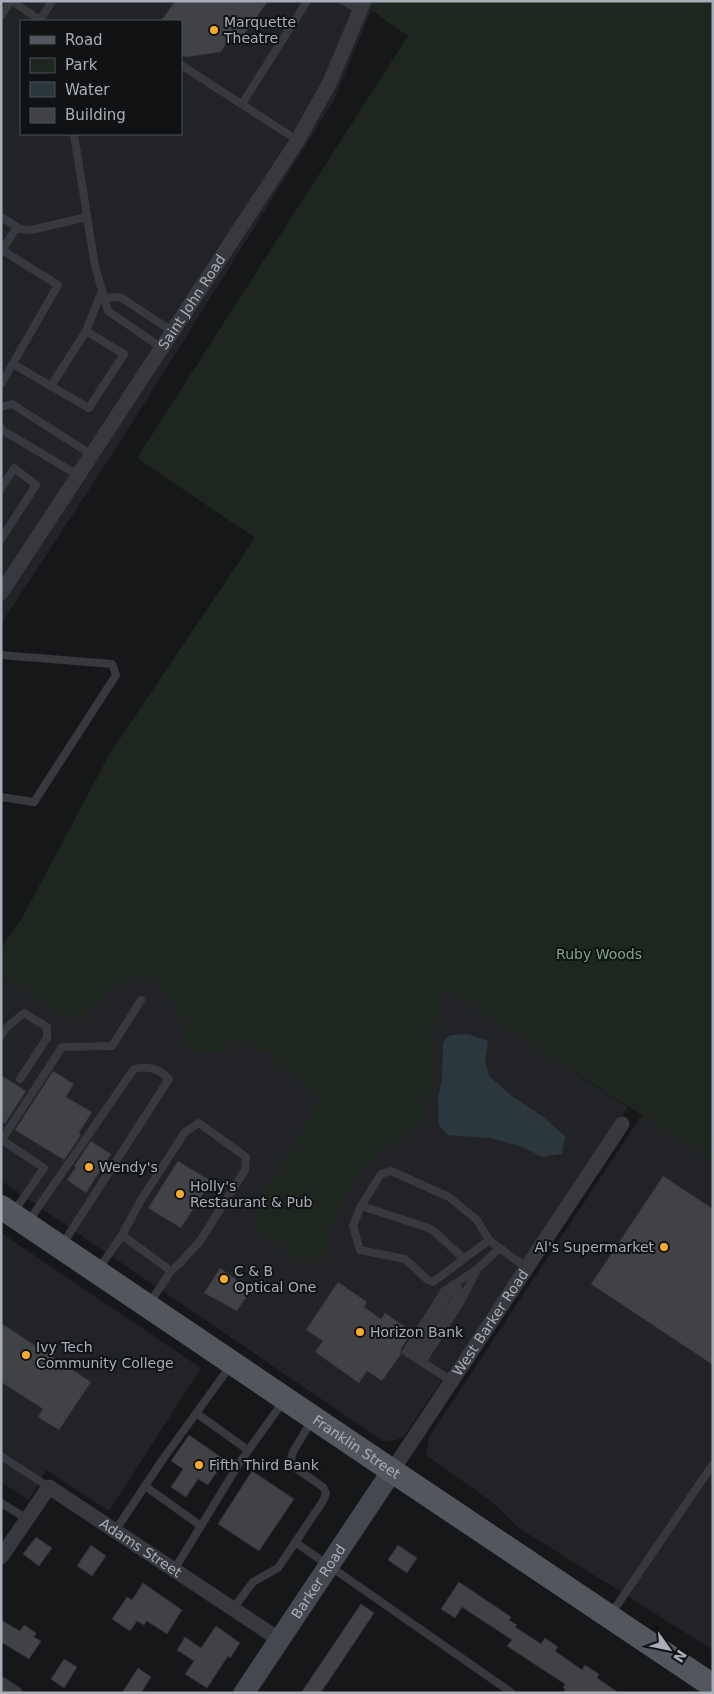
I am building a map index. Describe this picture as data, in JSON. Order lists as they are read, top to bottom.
{
  "streets": {
    "main road": ["Franklin Street"],
    "street": [
      "Saint John Road",
      "West Barker Road",
      "Adams Street",
      "Barker Road"
    ]
  },
  "crossings": [
    ["West Barker Road", "Franklin Street"],
    ["West Barker Road", "Barker Road"],
    ["Franklin Street", "Barker Road"],
    ["Adams Street", "Barker Road"]
  ],
  "parks": ["Ruby Woods"],
  "places": [
    "Marquette Theatre",
    "Wendy's",
    "Holly's Restaurant & Pub",
    "Al's Supermarket",
    "C & B Optical One",
    "Horizon Bank",
    "Ivy Tech Community College",
    "Fifth Third Bank"
  ],
  "legend": [
    "Road",
    "Park",
    "Water",
    "Building"
  ],
  "north": "bottom right"
}
